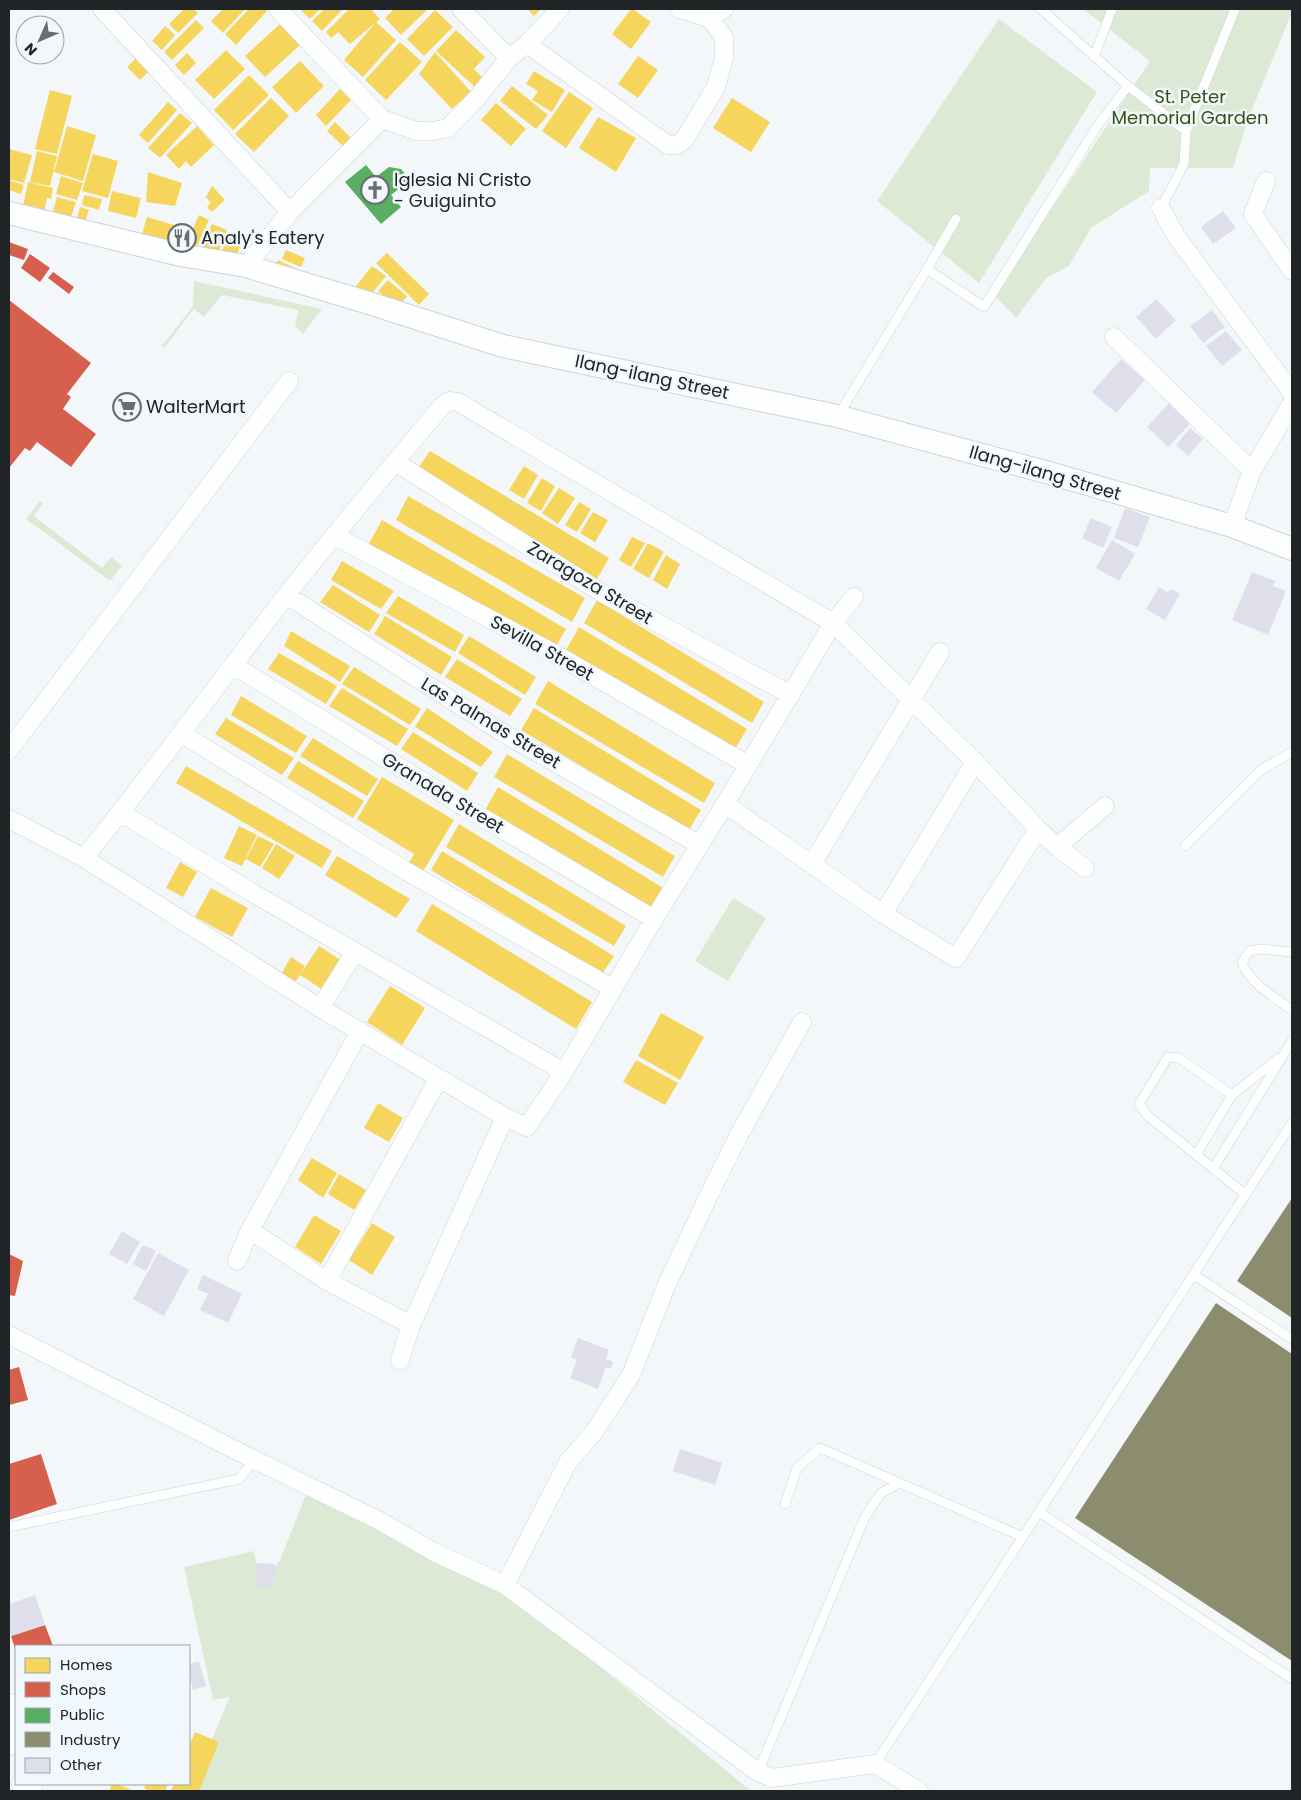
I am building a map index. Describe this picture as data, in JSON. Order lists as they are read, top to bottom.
{
  "streets": {
    "street": [
      "Ilang-ilang Street",
      "Zaragoza Street",
      "Sevilla Street",
      "Las Palmas Street",
      "Granada Street"
    ]
  },
  "parks": ["St. Peter Memorial Garden"],
  "places": {
    "church": ["Iglesia Ni Cristo - Guiguinto"],
    "restaurant": ["Analy's Eatery"],
    "supermarket": ["WalterMart"]
  },
  "legend": [
    "Homes",
    "Shops",
    "Public",
    "Industry",
    "Other"
  ],
  "north": "bottom left"
}
